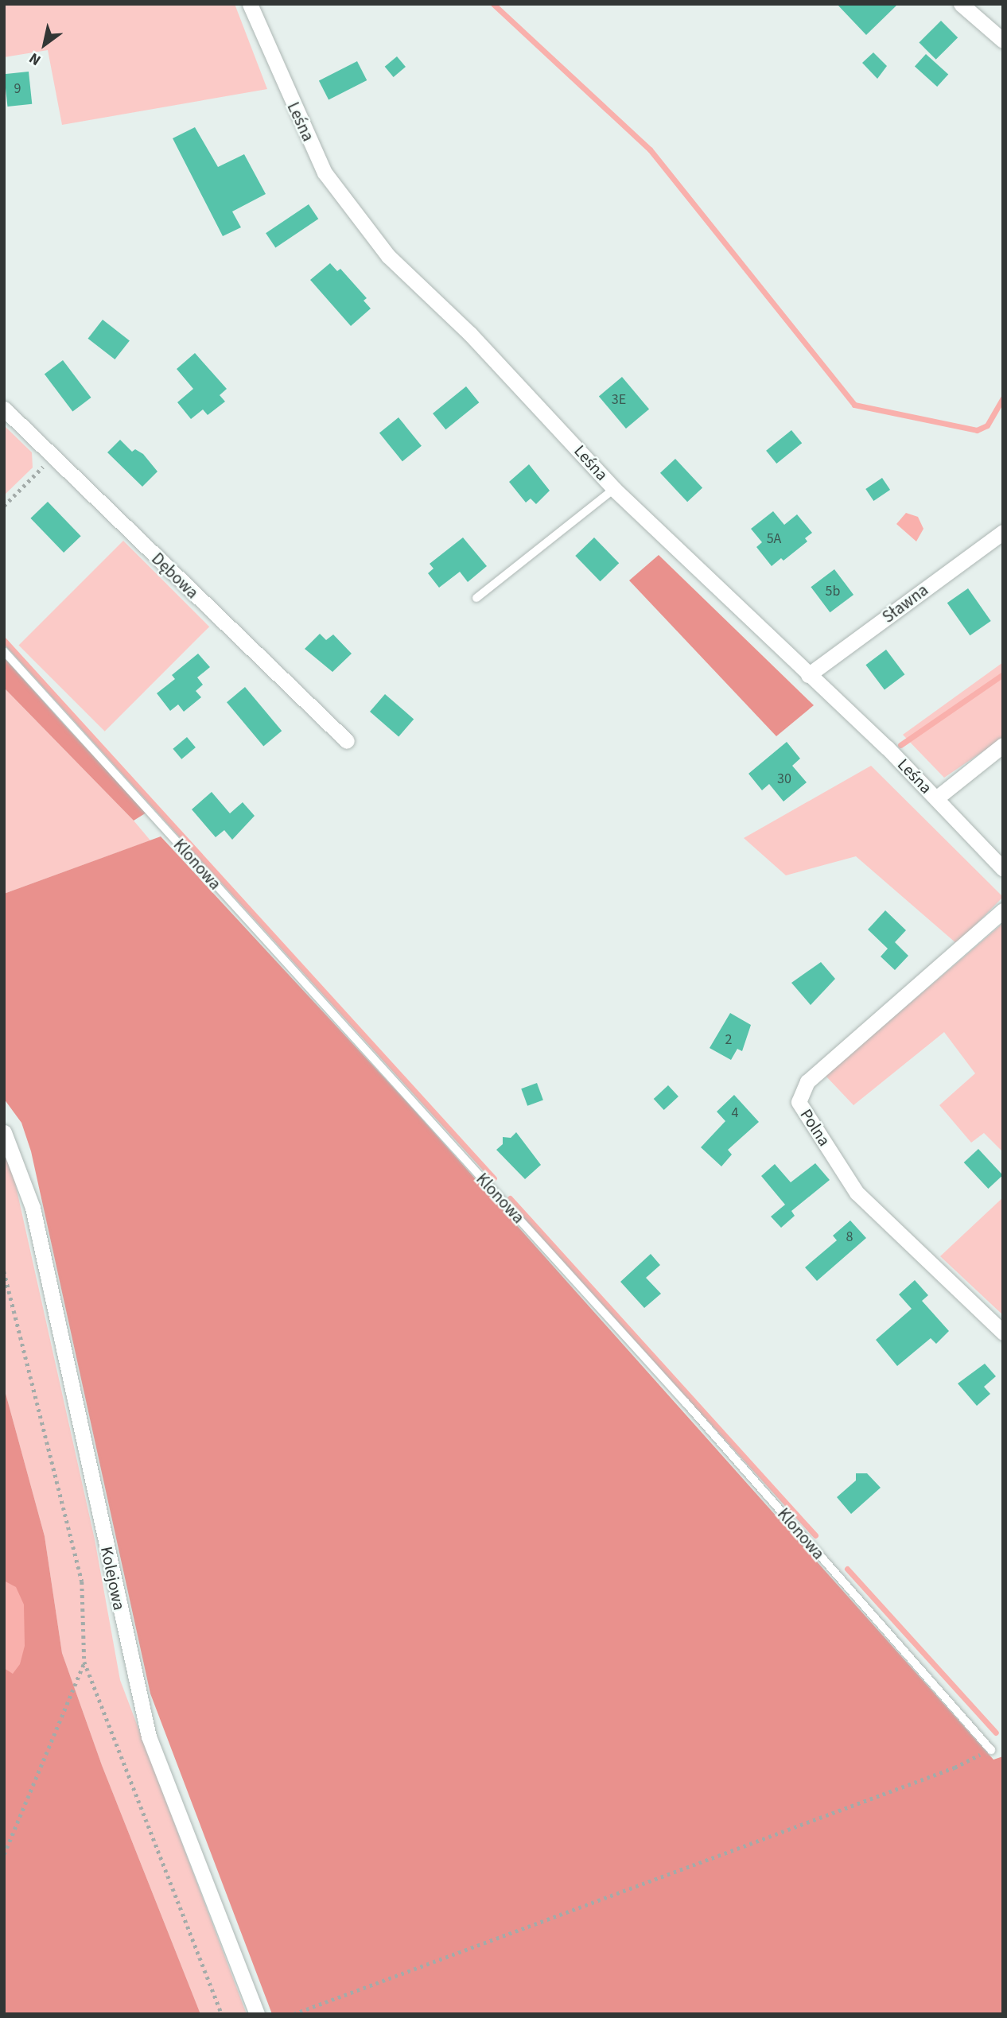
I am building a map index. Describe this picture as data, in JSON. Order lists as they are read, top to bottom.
{
  "streets": {
    "street": [
      "Leśna",
      "Dębowa",
      "Sławna",
      "Polna",
      "Kolejowa"
    ],
    "lane": ["Klonowa"]
  },
  "crossings": [
    ["Leśna", "Sławna"]
  ],
  "house_numbers": [
    "9",
    "3E",
    "5A",
    "5b",
    "30",
    "2",
    "4",
    "8"
  ],
  "north": "bottom left"
}
